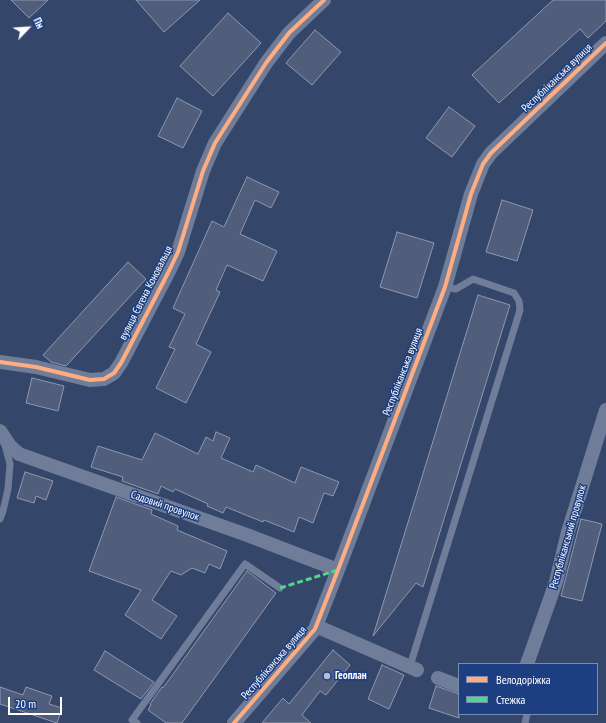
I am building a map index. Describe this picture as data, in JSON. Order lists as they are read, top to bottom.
{
  "streets": {
    "street": [
      "Республіканська вулиця",
      "вулиця Євгена Коновальця",
      "Садовий провулок",
      "Республіканський провулок"
    ]
  },
  "crossings": [
    ["Республіканська вулиця", "Садовий провулок"]
  ],
  "places": ["Геоплан"],
  "legend": ["Велодоріжка", "Стежка"],
  "scale_bar": "20 m",
  "north": "top right"
}
